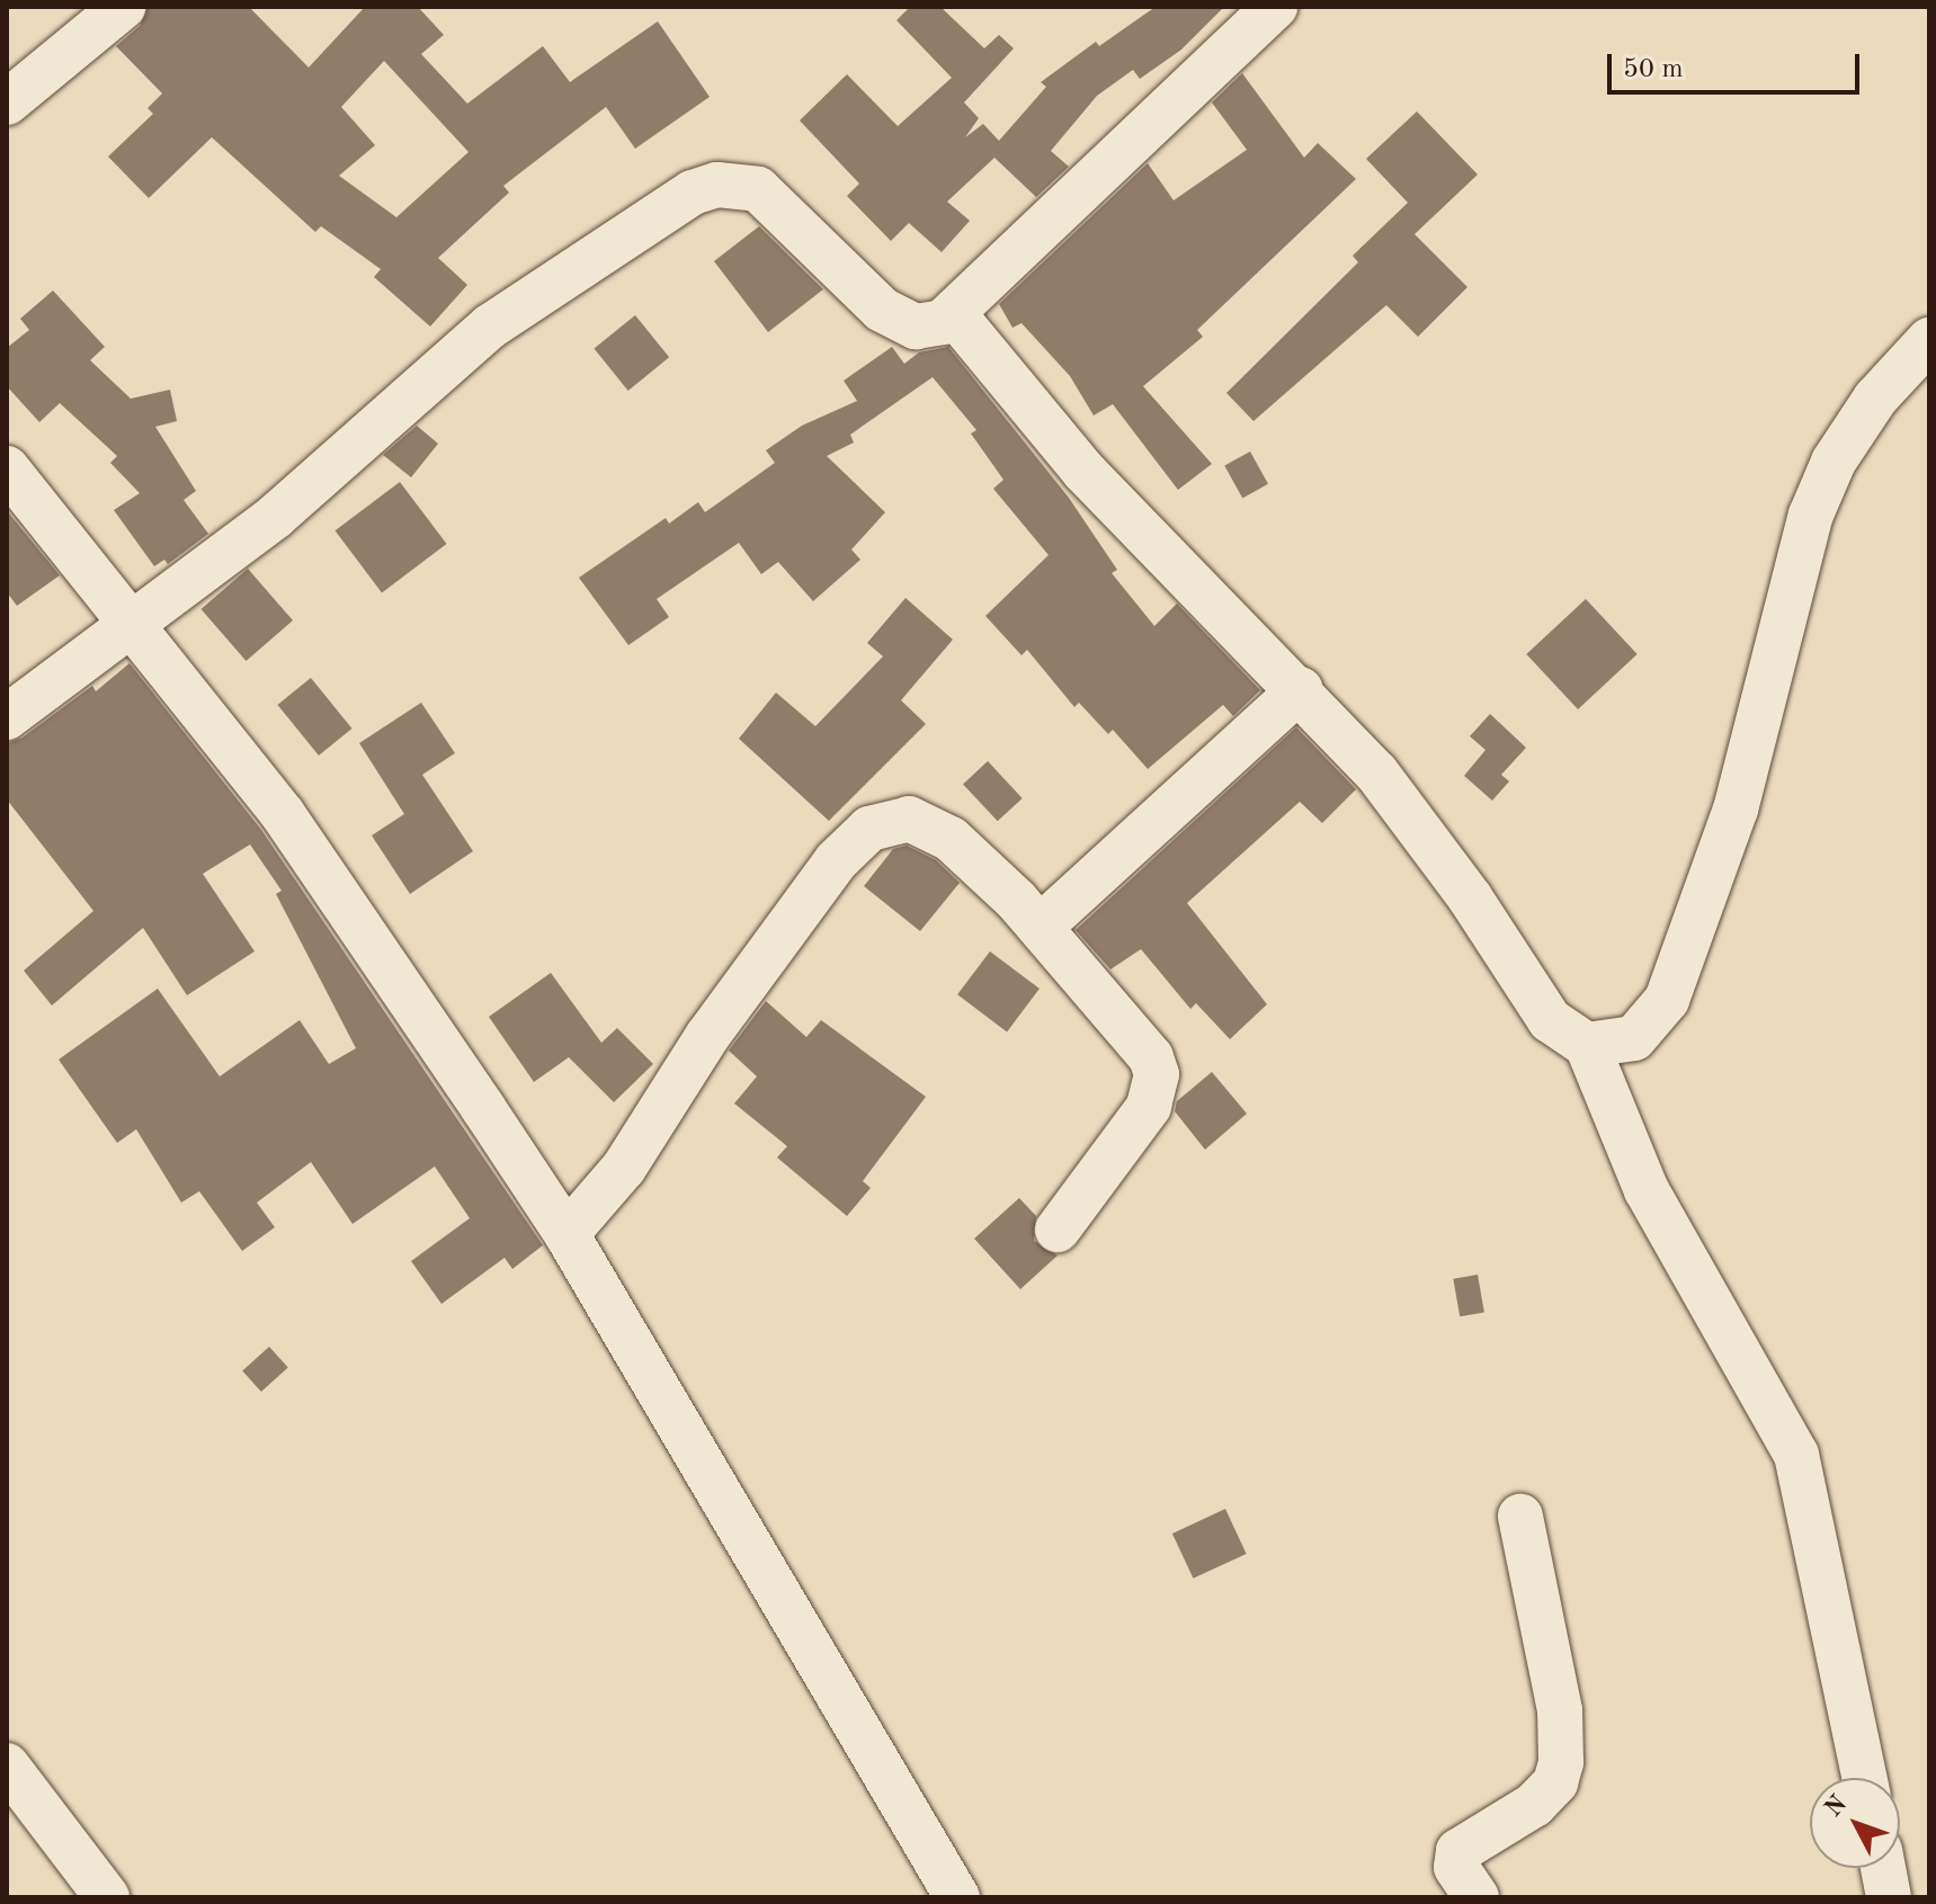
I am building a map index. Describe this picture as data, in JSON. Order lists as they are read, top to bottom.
{
  "scale_bar": "50 m",
  "north": "top left"
}
